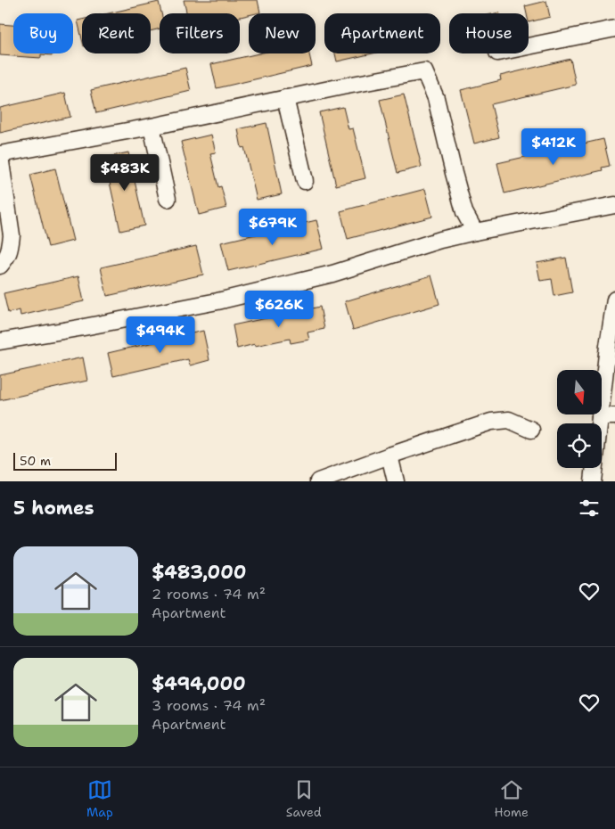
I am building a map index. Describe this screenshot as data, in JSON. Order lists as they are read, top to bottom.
{
  "scale_bar": "50 m",
  "north": "bottom",
  "page": {
    "chip": [
      "Buy",
      "Rent",
      "Filters",
      "New",
      "Apartment",
      "House"
    ],
    "price": [
      "$412K",
      "$483K",
      "$679K",
      "$626K",
      "$494K"
    ],
    "scale": "50 m",
    "heading": "5 homes",
    "list": [
      {
        "name": "$483,000",
        "note": "2 rooms · 74 m² · Apartment"
      },
      {
        "name": "$494,000",
        "note": "3 rooms · 74 m² · Apartment"
      }
    ],
    "tabs": ["Map", "Saved", "Home"]
  }
}
